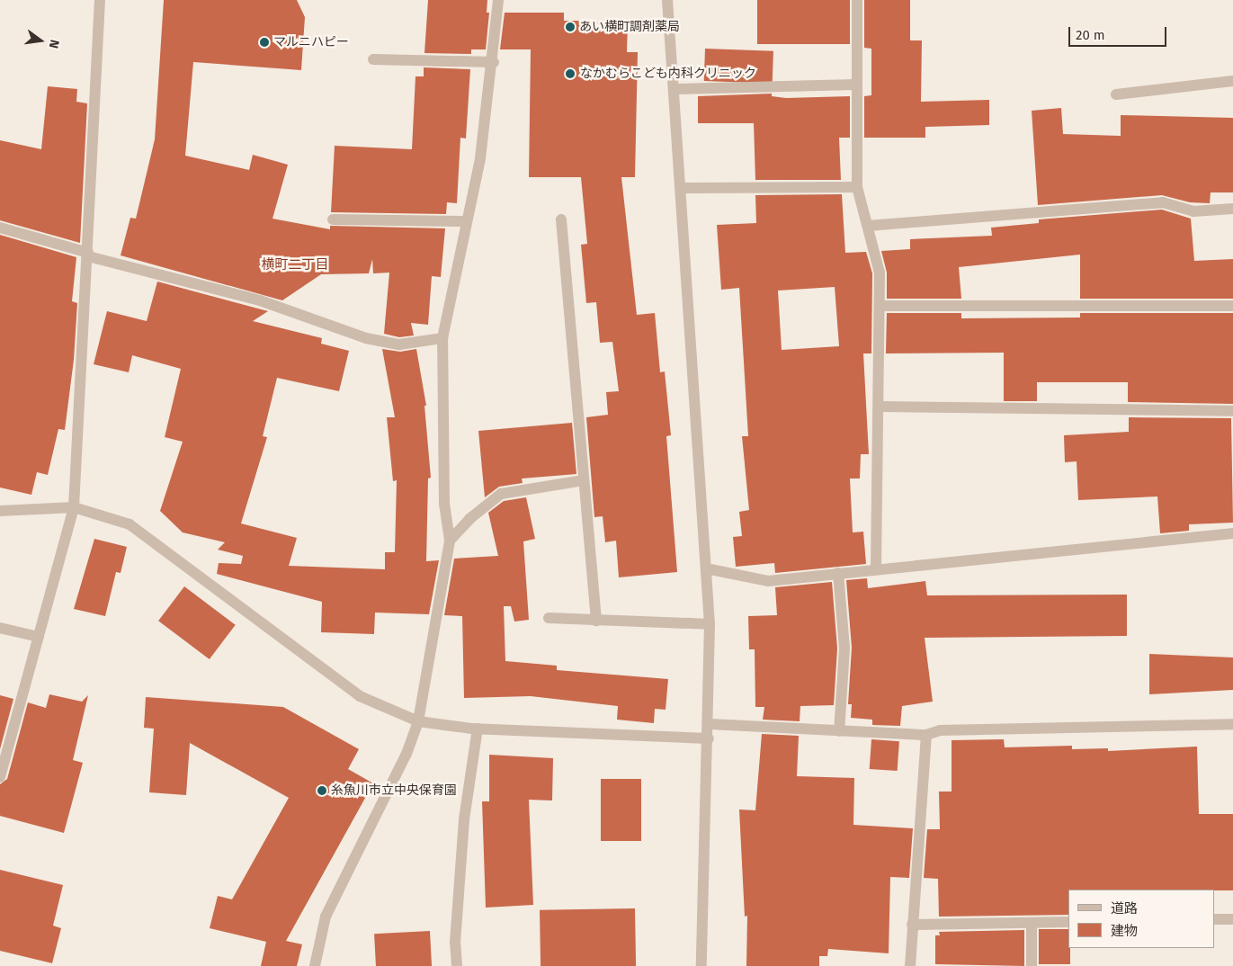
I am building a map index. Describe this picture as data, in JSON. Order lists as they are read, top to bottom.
{
  "districts": ["横町二丁目"],
  "places": [
    "あい横町調剤薬局",
    "マルニハピー",
    "なかむらこども内科クリニック",
    "糸魚川市立中央保育園"
  ],
  "legend": ["道路", "建物"],
  "scale_bar": "20 m",
  "north": "right"
}
